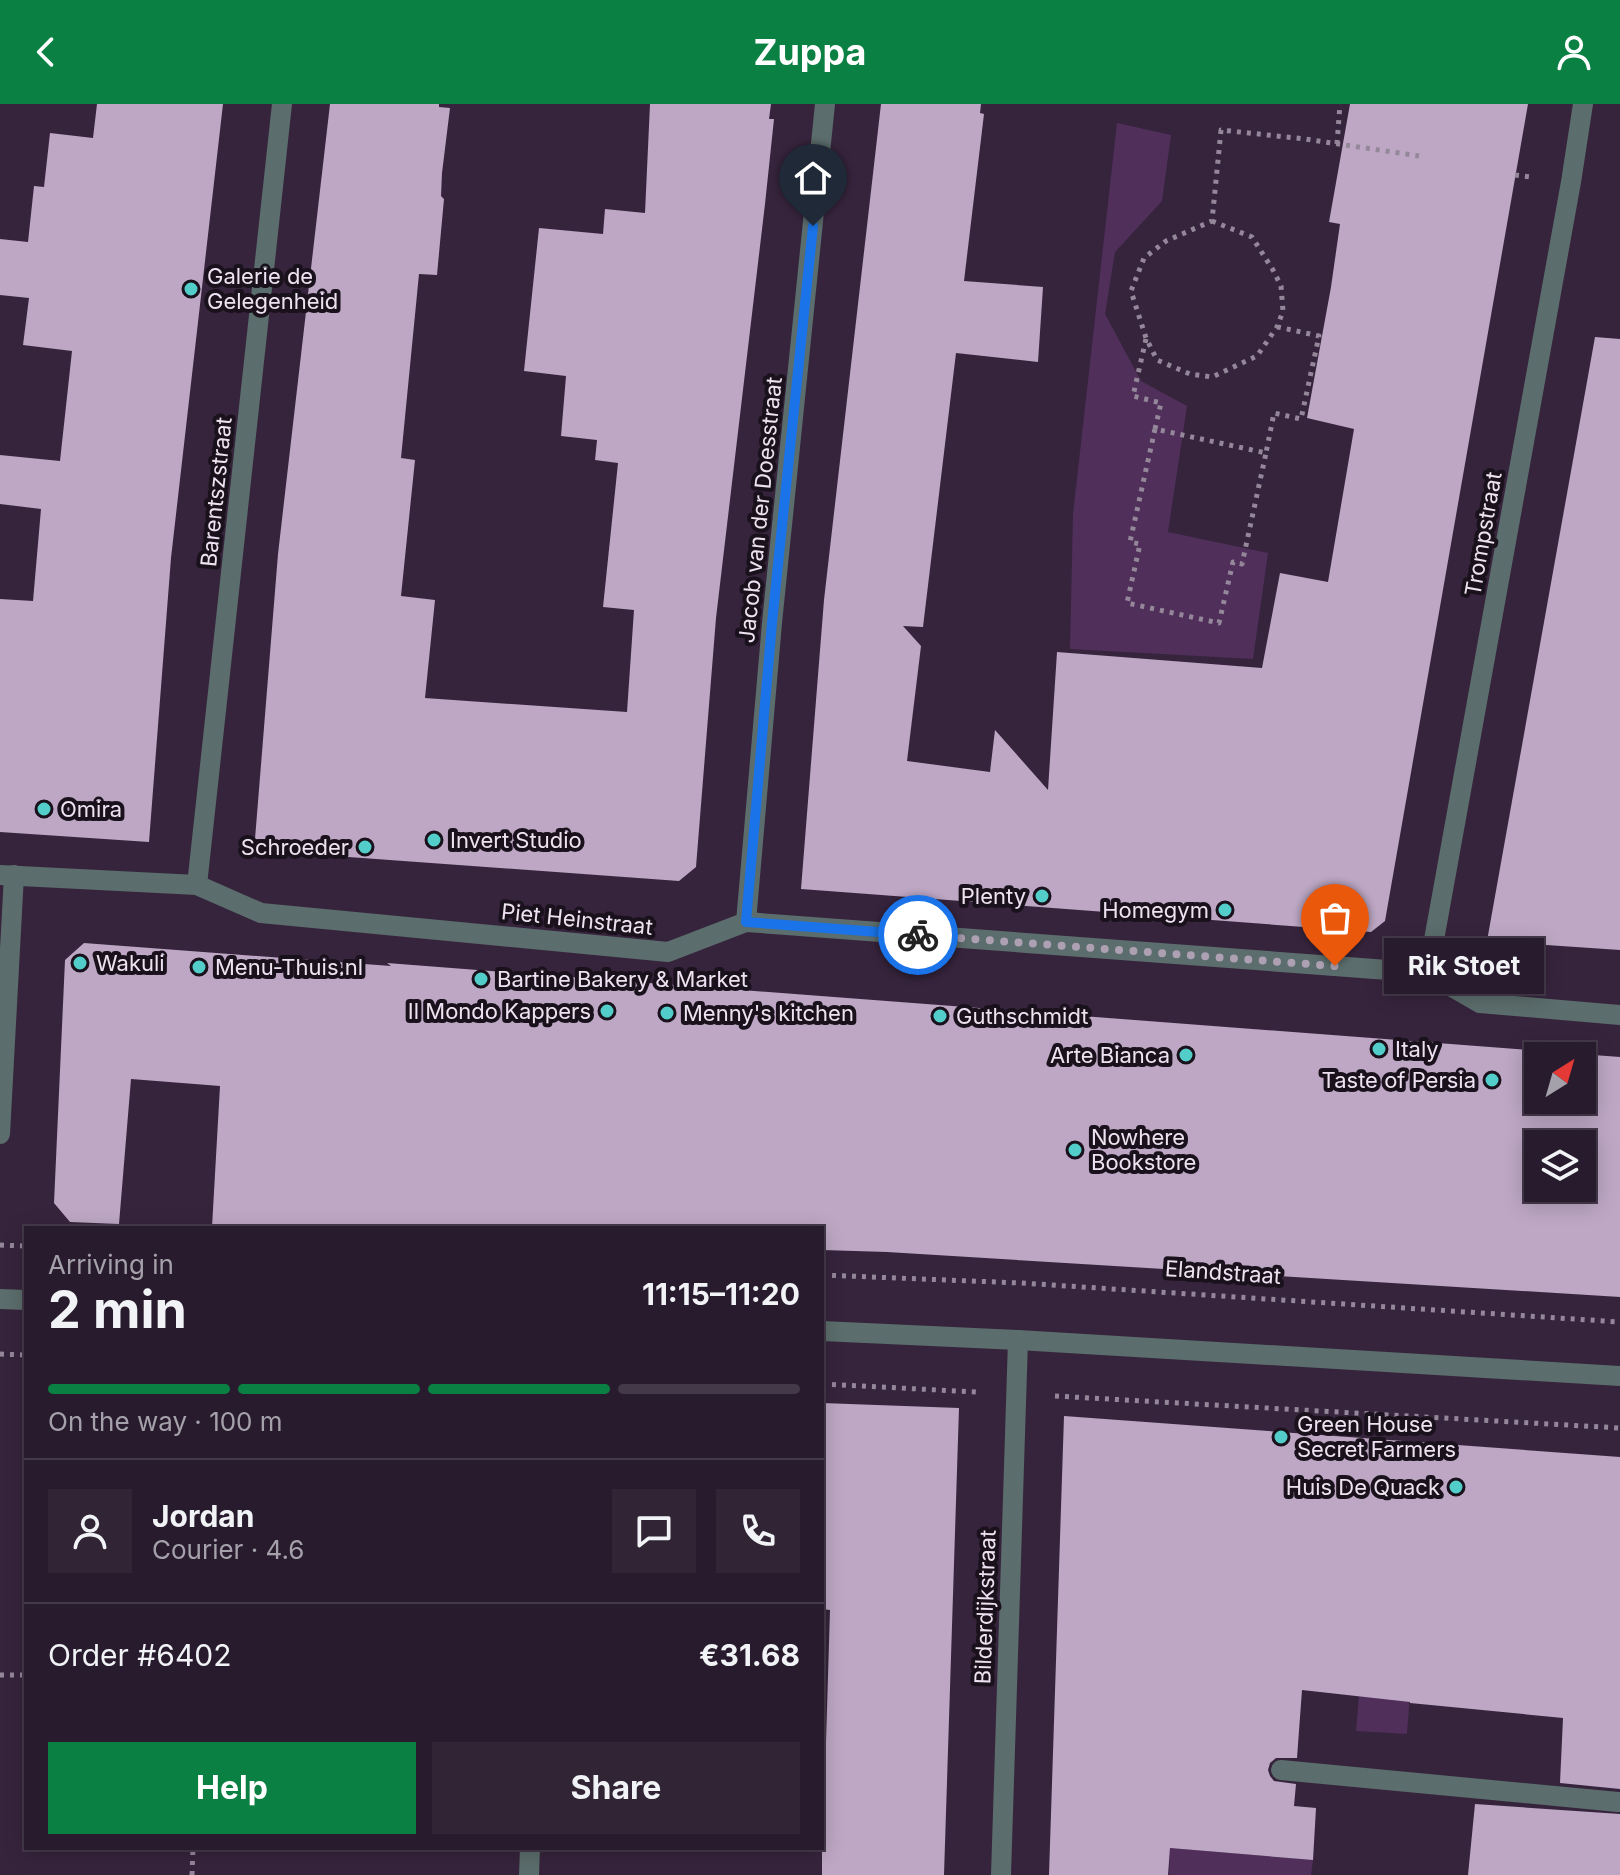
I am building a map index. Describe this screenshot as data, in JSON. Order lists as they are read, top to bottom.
{
  "streets": {
    "street": [
      "Barentszstraat",
      "Jacob van der Doesstraat",
      "Trompstraat",
      "Piet Heinstraat",
      "Bilderdijkstraat"
    ],
    "path": ["Elandstraat"]
  },
  "crossings": [
    ["Barentszstraat", "Piet Heinstraat"],
    ["Jacob van der Doesstraat", "Piet Heinstraat"],
    ["Trompstraat", "Piet Heinstraat"]
  ],
  "places": [
    "Galerie de Gelegenheid",
    "Omira",
    "Invert Studio",
    "Schroeder",
    "Plenty",
    "Homegym",
    "Wakuli",
    "Rik Stoet",
    "Menu-Thuis.nl",
    "Bartine Bakery & Market",
    "Il Mondo Kappers",
    "Menny's kitchen",
    "Guthschmidt",
    "Italy",
    "Arte Bianca",
    "Taste of Persia",
    "Nowhere Bookstore",
    "Green House Secret Farmers",
    "Huis De Quack"
  ],
  "north": "top right",
  "page": {
    "header": "Zuppa",
    "bubble": "Rik Stoet",
    "heading": ["2 min", "Arriving in", "11:15–11:20"],
    "panel": [
      "Jordan",
      "Courier · 4.6",
      "Order #6402",
      "€31.68"
    ],
    "bar": "On the way · 100 m",
    "buttons": ["Help", "Share"]
  }
}
